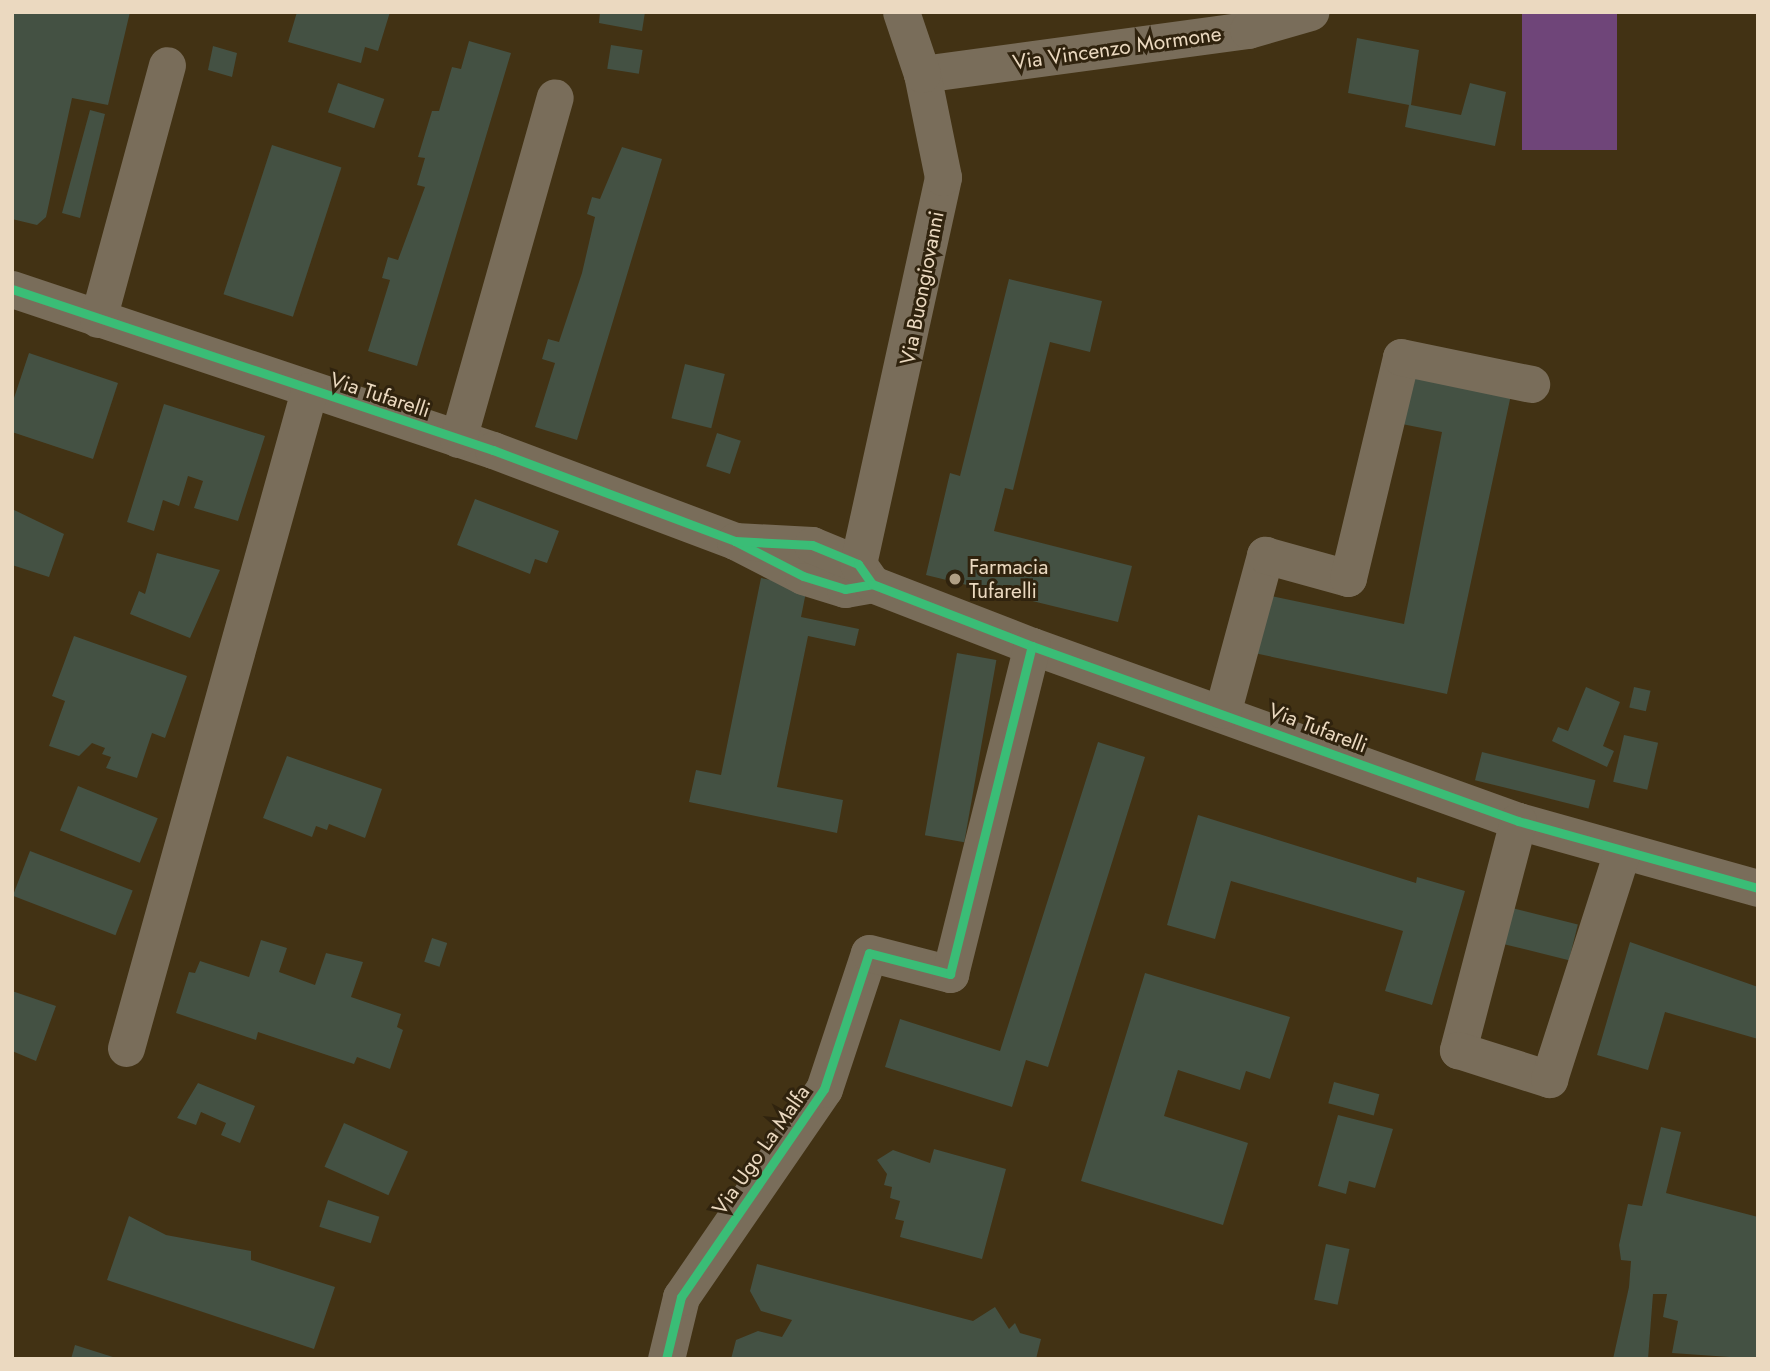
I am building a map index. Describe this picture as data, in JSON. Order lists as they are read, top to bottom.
{
  "streets": {
    "street": [
      "Via Vincenzo Mormone",
      "Via Buongiovanni",
      "Via Tufarelli",
      "Via Ugo La Malfa"
    ]
  },
  "crossings": [
    ["Via Vincenzo Mormone", "Via Buongiovanni"],
    ["Via Buongiovanni", "Via Tufarelli"],
    ["Via Tufarelli", "Via Ugo La Malfa"]
  ],
  "places": ["Farmacia Tufarelli"]
}
